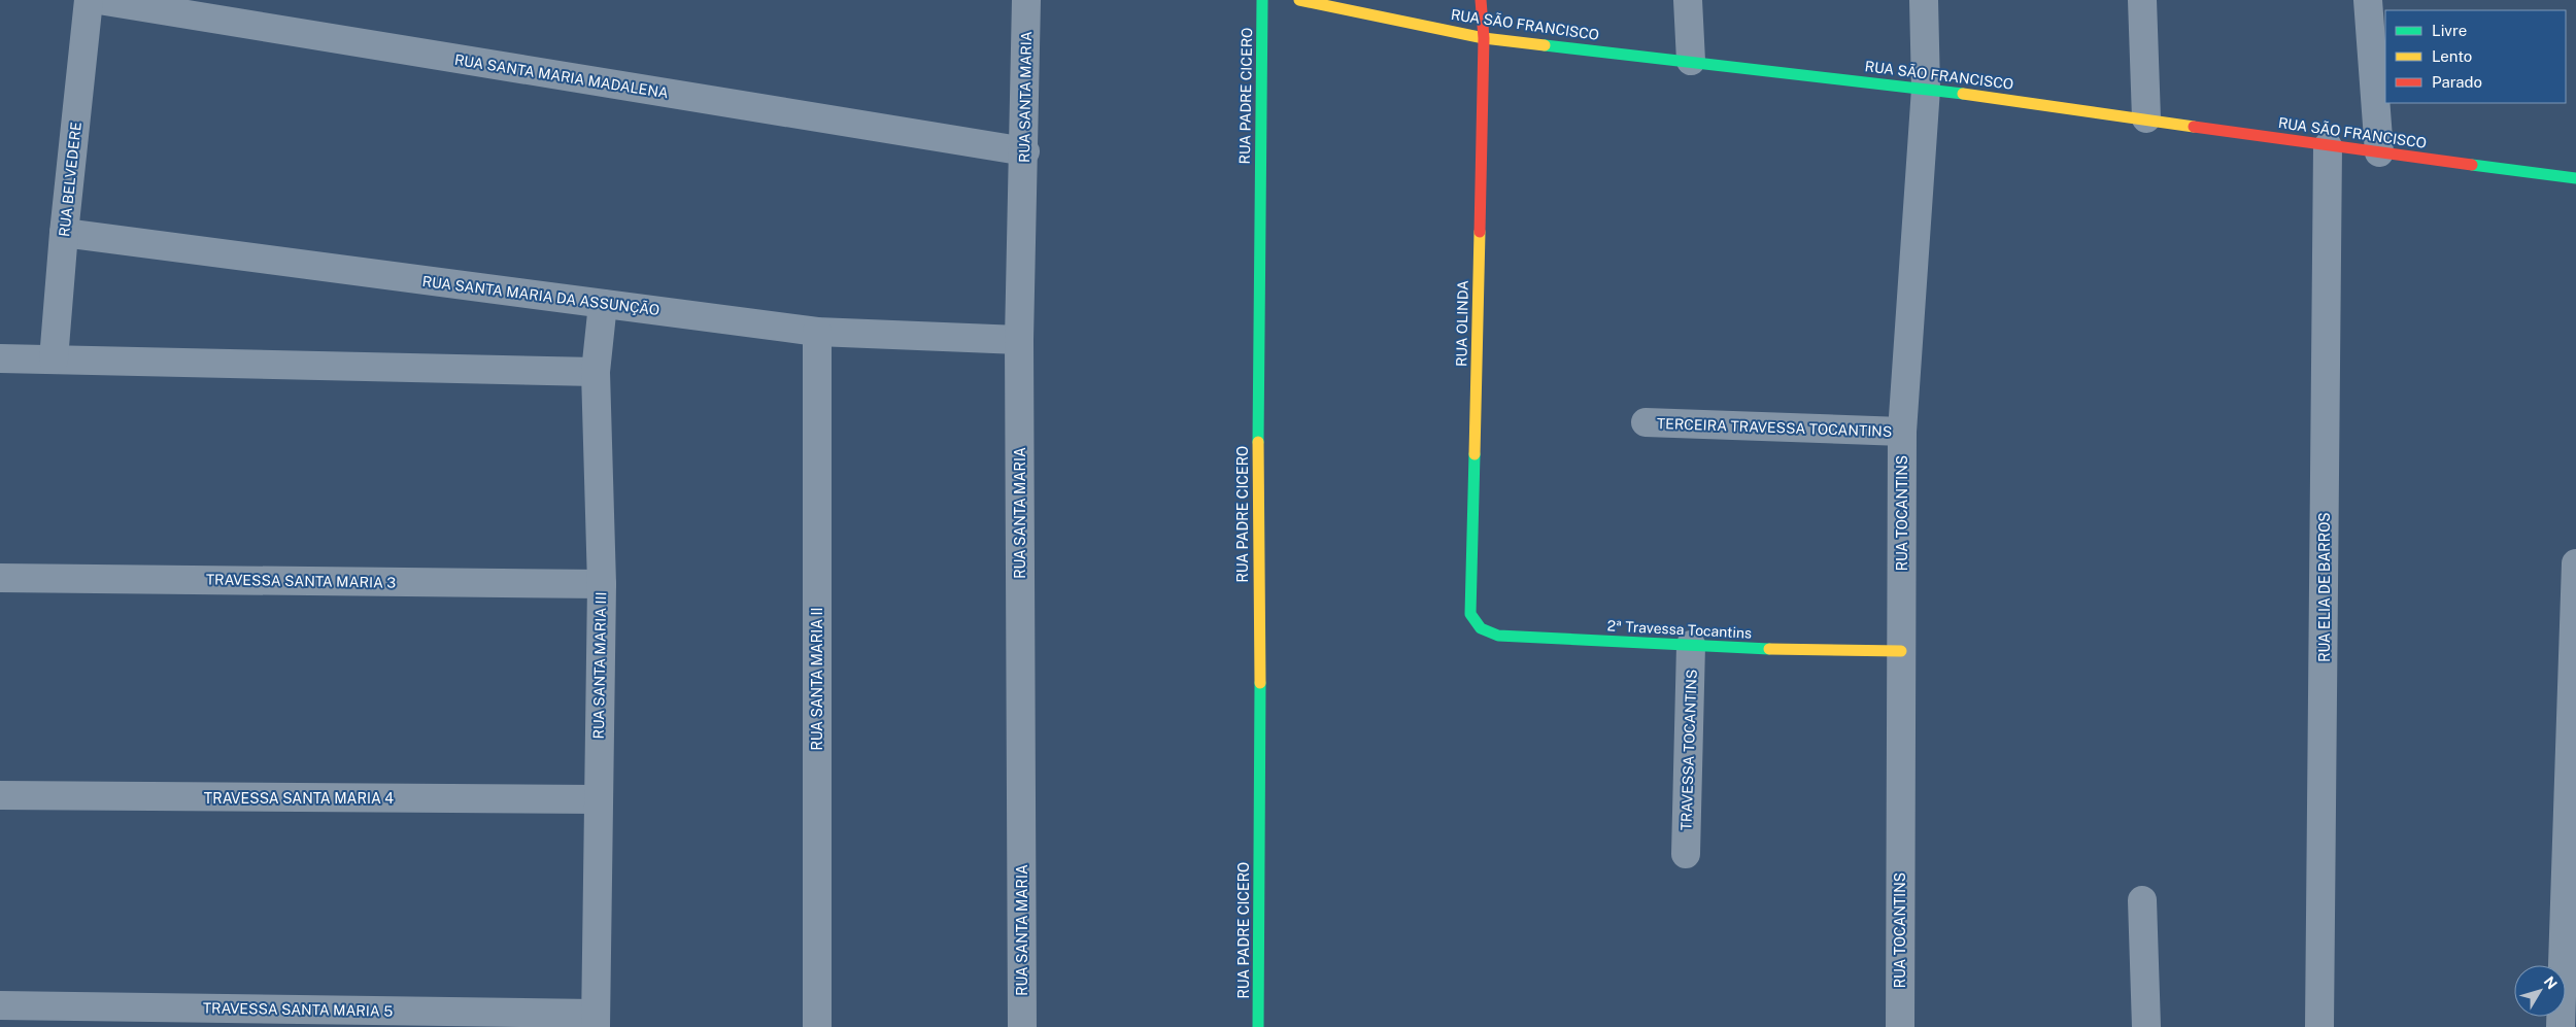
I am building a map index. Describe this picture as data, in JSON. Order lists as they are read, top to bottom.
{
  "streets": {
    "street": [
      "RUA SÃO FRANCISCO",
      "RUA SANTA MARIA MADALENA",
      "RUA PADRE CICERO",
      "RUA SANTA MARIA",
      "RUA BELVEDERE",
      "RUA SANTA MARIA DA ASSUNÇÃO",
      "RUA OLINDA",
      "TERCEIRA TRAVESSA TOCANTINS",
      "RUA TOCANTINS",
      "TRAVESSA SANTA MARIA 3",
      "RUA ELIA DE BARROS",
      "2ª Travessa Tocantins",
      "RUA SANTA MARIA III",
      "RUA SANTA MARIA II",
      "TRAVESSA TOCANTINS",
      "TRAVESSA SANTA MARIA 4",
      "TRAVESSA SANTA MARIA 5"
    ]
  },
  "crossings": [
    ["RUA SÃO FRANCISCO", "RUA OLINDA"],
    ["RUA SÃO FRANCISCO", "RUA TOCANTINS"],
    ["RUA SÃO FRANCISCO", "RUA ELIA DE BARROS"],
    ["RUA SANTA MARIA MADALENA", "RUA SANTA MARIA"],
    ["RUA SANTA MARIA", "RUA SANTA MARIA DA ASSUNÇÃO"],
    ["RUA BELVEDERE", "RUA SANTA MARIA DA ASSUNÇÃO"],
    ["RUA SANTA MARIA DA ASSUNÇÃO", "RUA SANTA MARIA III"],
    ["RUA SANTA MARIA DA ASSUNÇÃO", "RUA SANTA MARIA II"],
    ["RUA OLINDA", "2ª Travessa Tocantins"],
    ["TERCEIRA TRAVESSA TOCANTINS", "RUA TOCANTINS"],
    ["RUA TOCANTINS", "2ª Travessa Tocantins"],
    ["TRAVESSA SANTA MARIA 3", "RUA SANTA MARIA III"],
    ["2ª Travessa Tocantins", "TRAVESSA TOCANTINS"],
    ["RUA SANTA MARIA III", "TRAVESSA SANTA MARIA 4"],
    ["RUA SANTA MARIA III", "TRAVESSA SANTA MARIA 5"]
  ],
  "legend": ["Livre", "Lento", "Parado"],
  "north": "top right"
}
